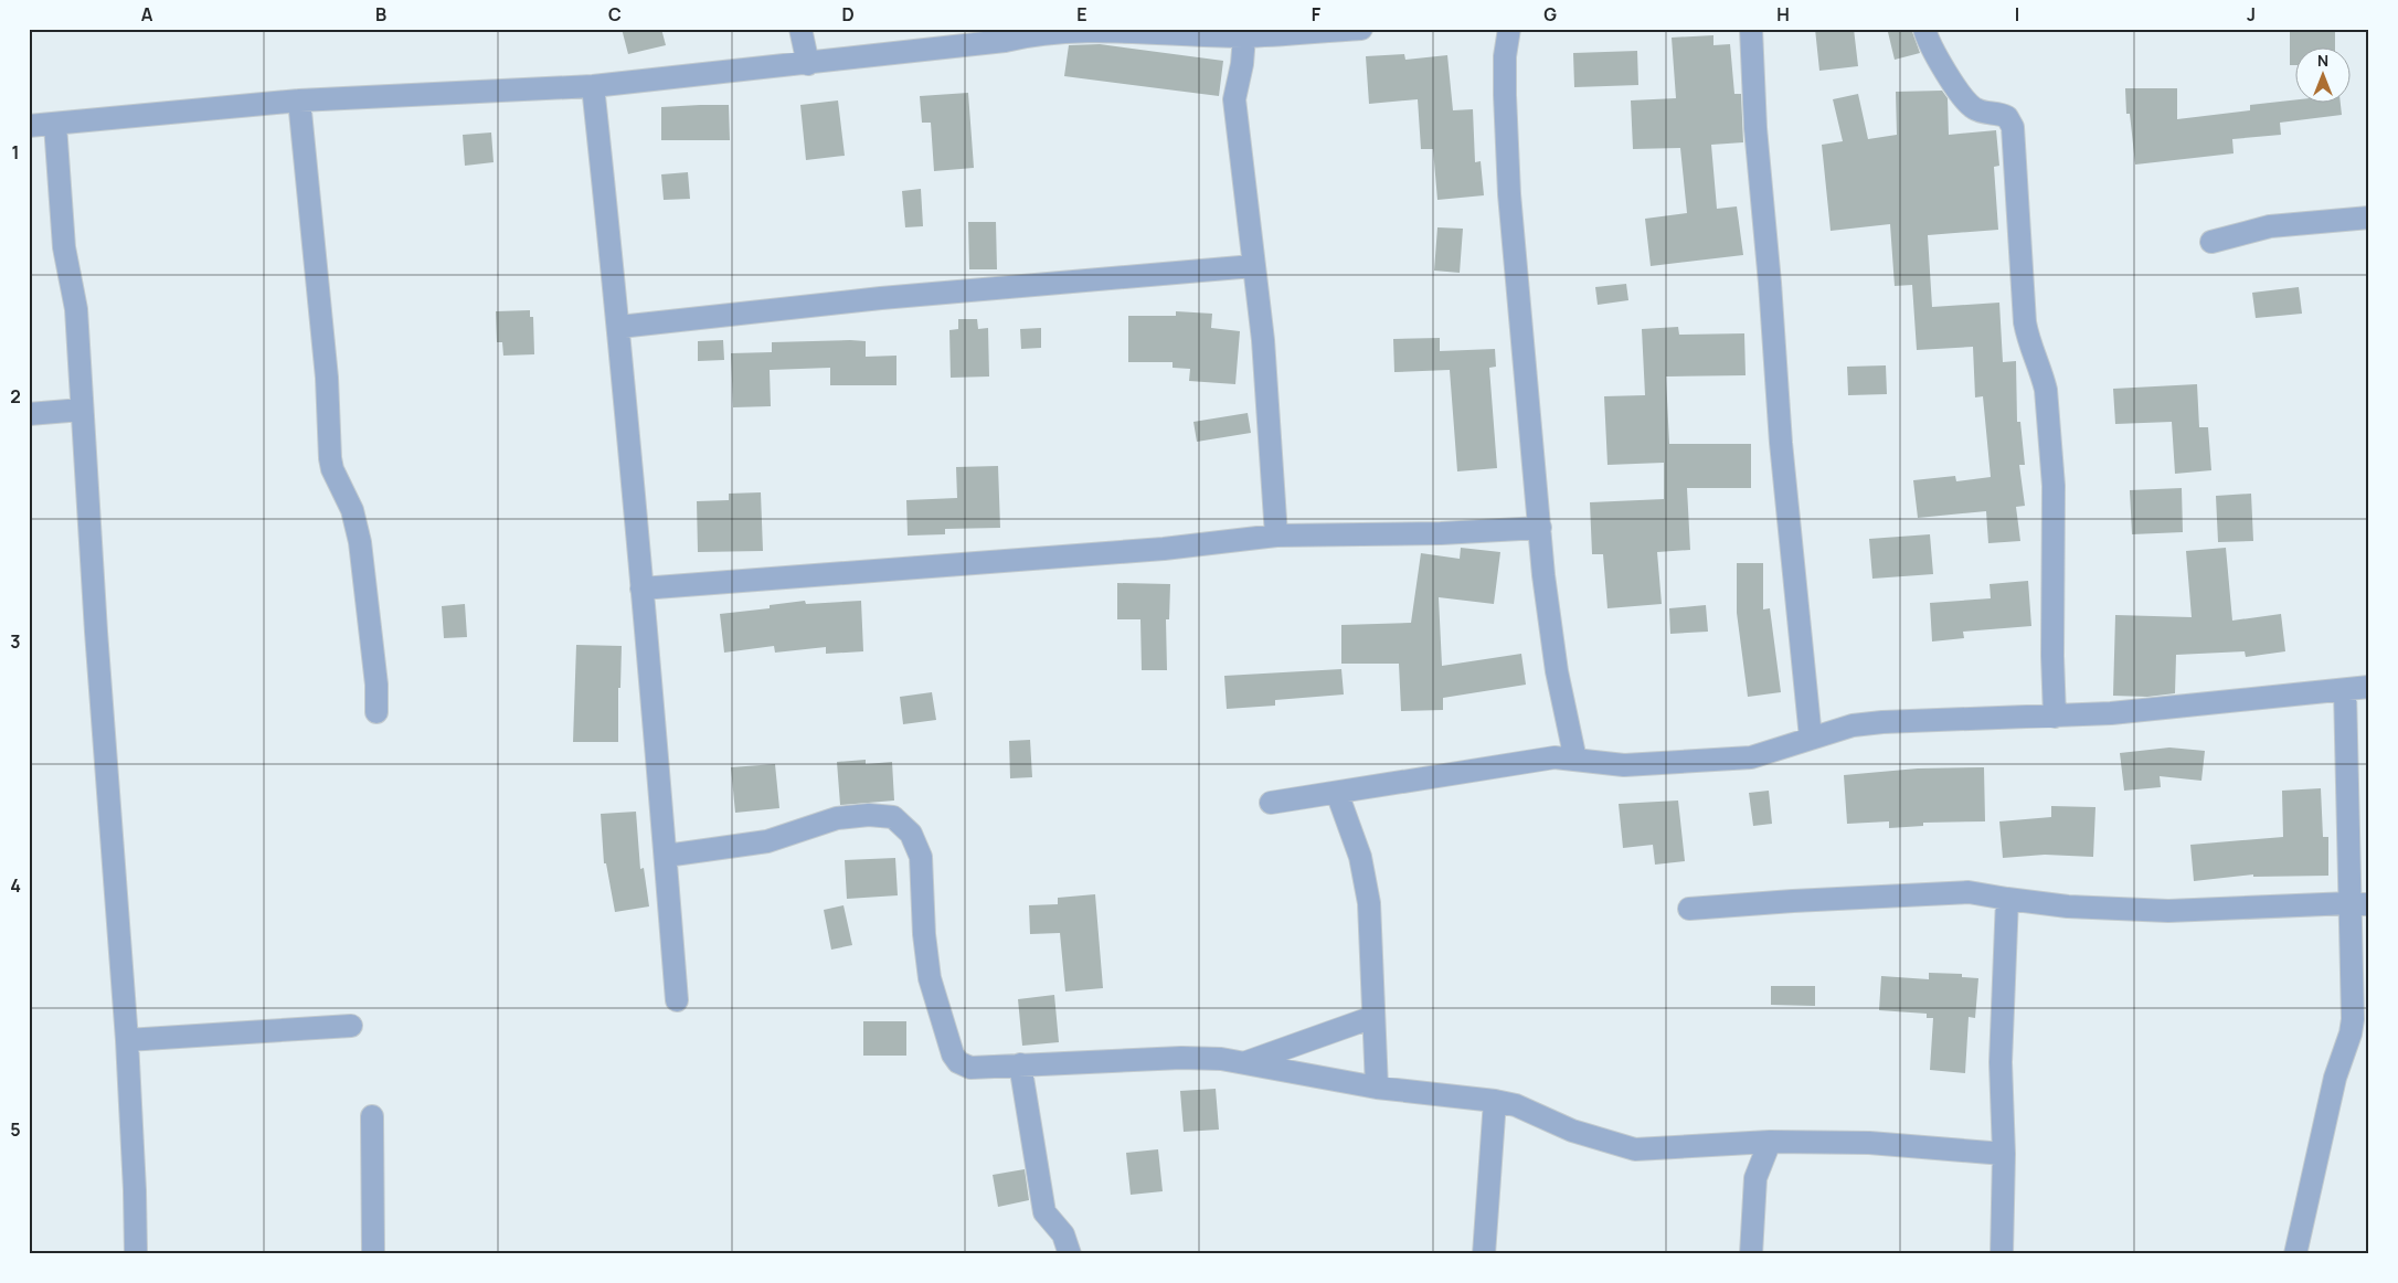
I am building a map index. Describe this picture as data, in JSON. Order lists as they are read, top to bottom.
{
  "north": "top",
  "grid": {
    "columns": [
      "A",
      "B",
      "C",
      "D",
      "E",
      "F",
      "G",
      "H",
      "I",
      "J"
    ],
    "rows": [
      "1",
      "2",
      "3",
      "4",
      "5"
    ]
  }
}
